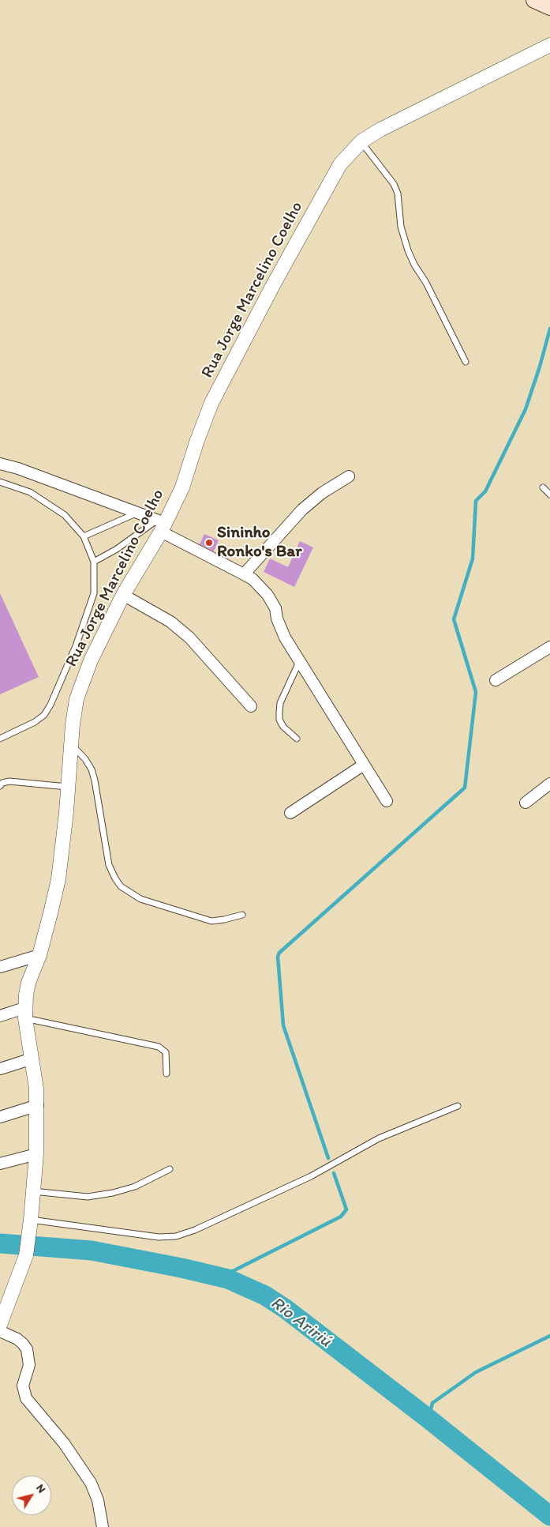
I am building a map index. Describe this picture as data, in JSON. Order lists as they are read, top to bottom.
{
  "streets": {
    "street": ["Rua Jorge Marcelino Coelho"]
  },
  "water": ["Rio Aririú"],
  "places": ["Sininho Ronko's Bar"],
  "north": "top right"
}
